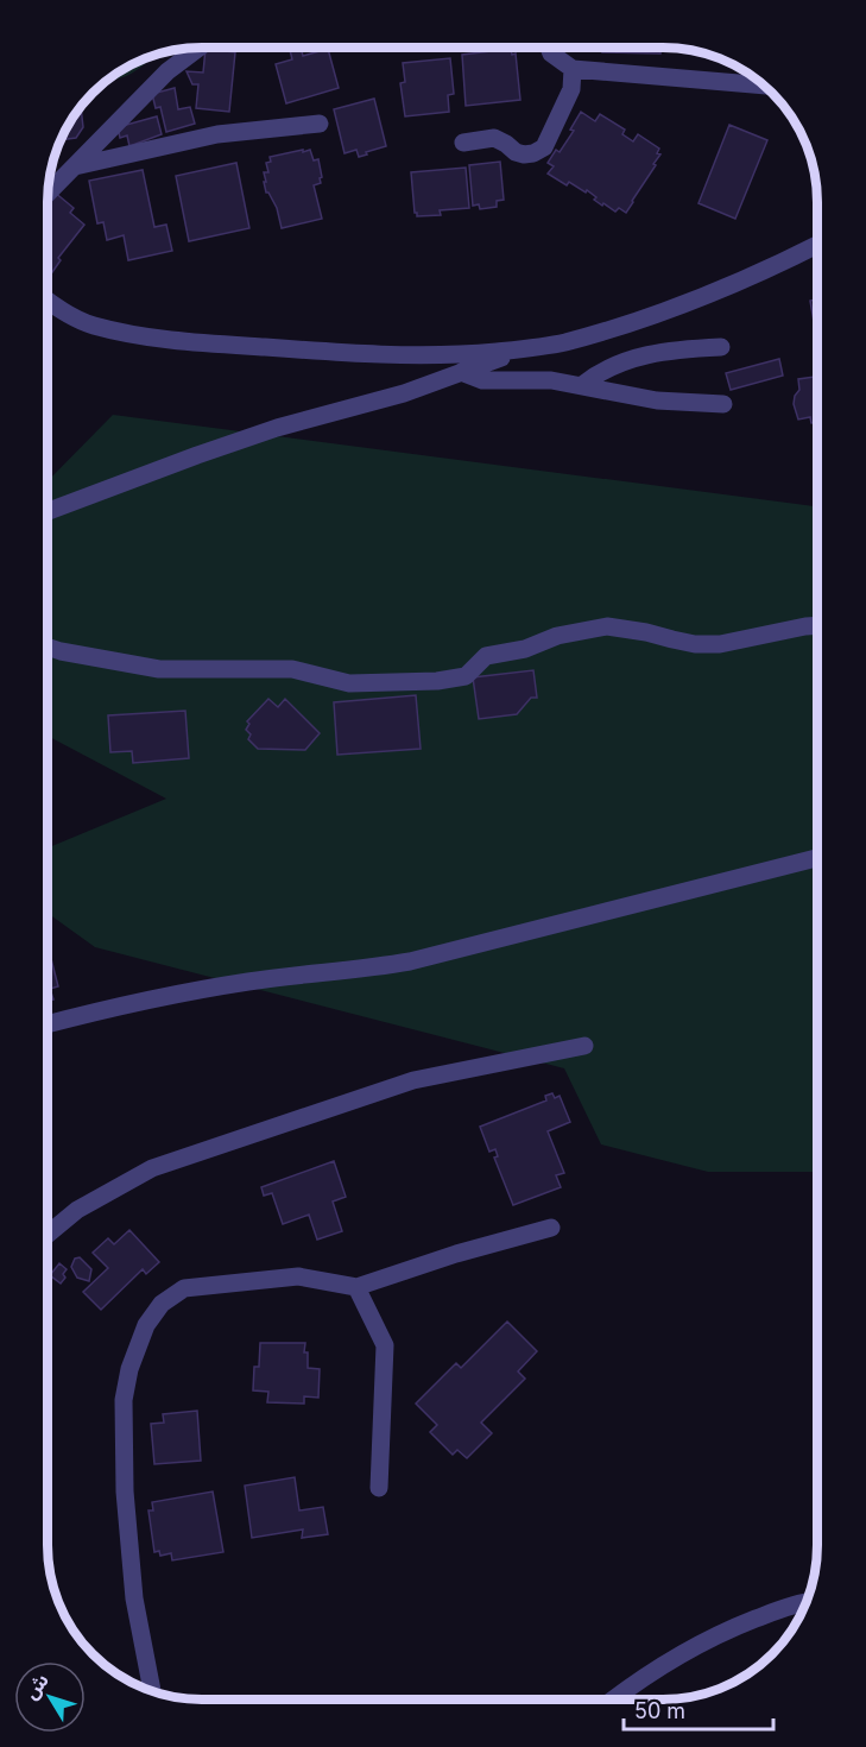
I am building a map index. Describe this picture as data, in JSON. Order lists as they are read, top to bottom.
{
  "scale_bar": "50 m",
  "north": "top left"
}
